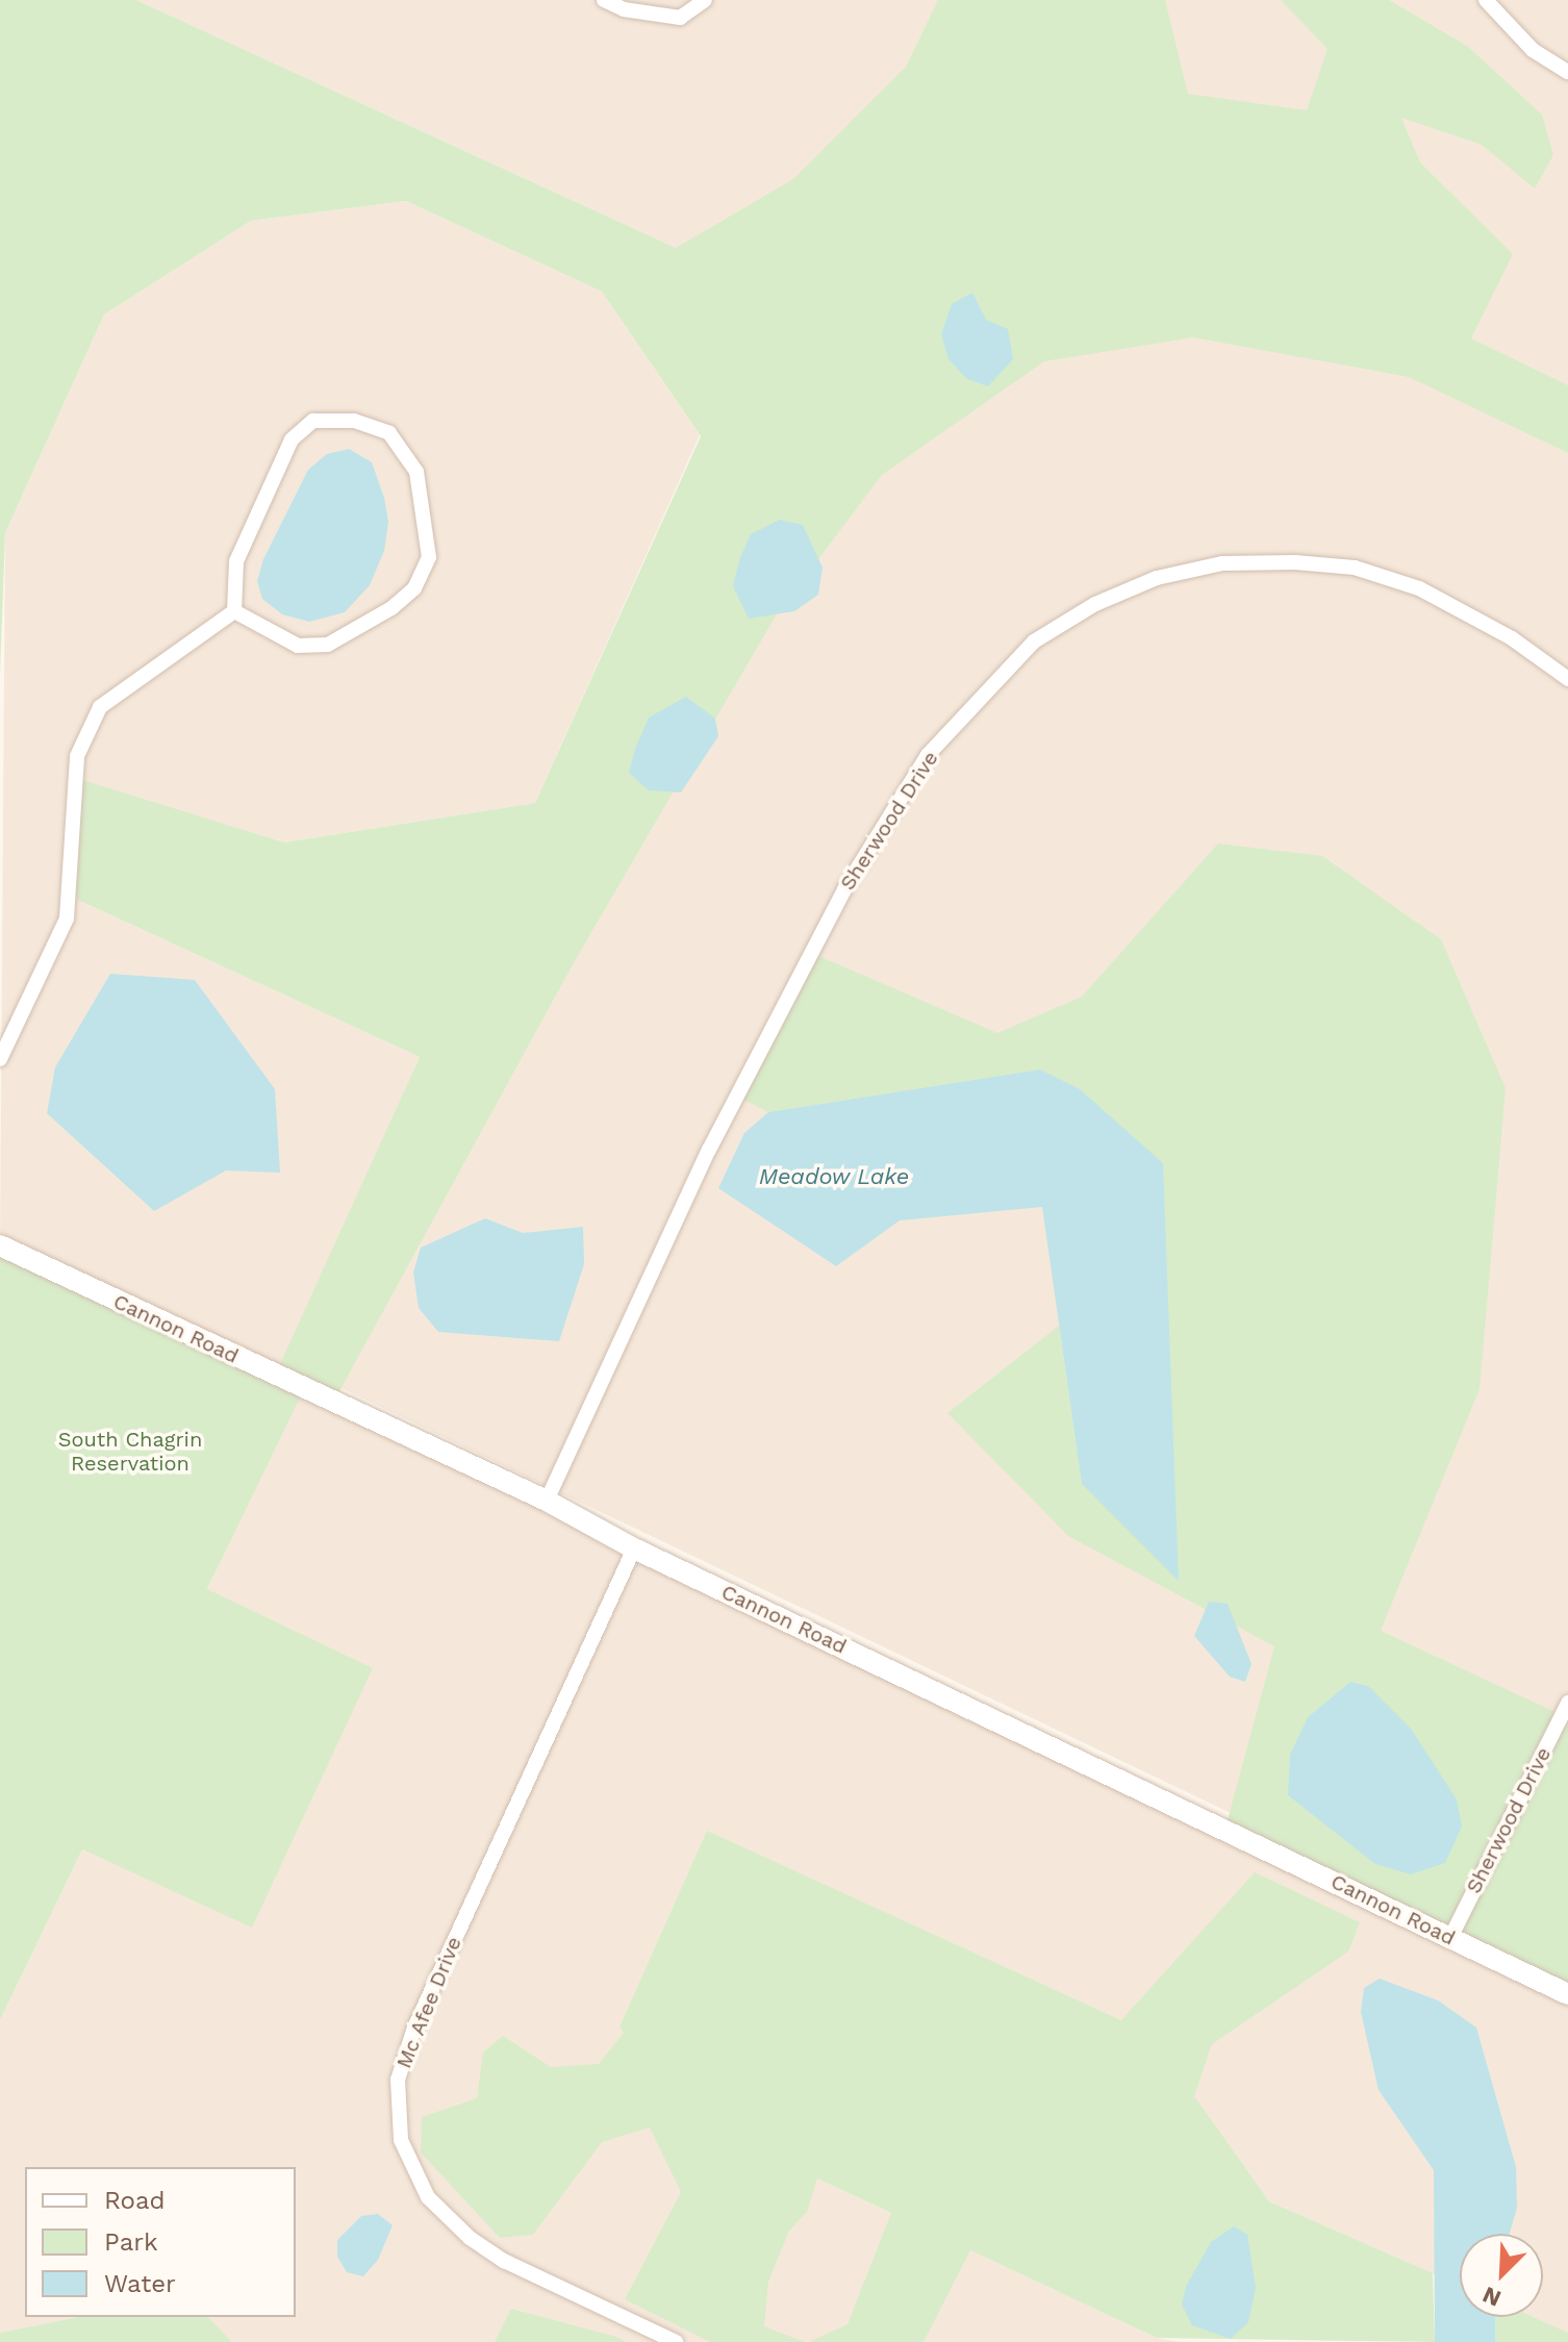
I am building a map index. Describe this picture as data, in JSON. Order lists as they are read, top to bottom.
{
  "streets": {
    "main road": ["Cannon Road"],
    "street": ["Sherwood Drive", "Mc Afee Drive"]
  },
  "crossings": [
    ["Sherwood Drive", "Cannon Road"],
    ["Cannon Road", "Mc Afee Drive"]
  ],
  "water": ["Meadow Lake"],
  "parks": ["South Chagrin Reservation"],
  "legend": ["Road", "Park", "Water"],
  "north": "bottom left"
}
